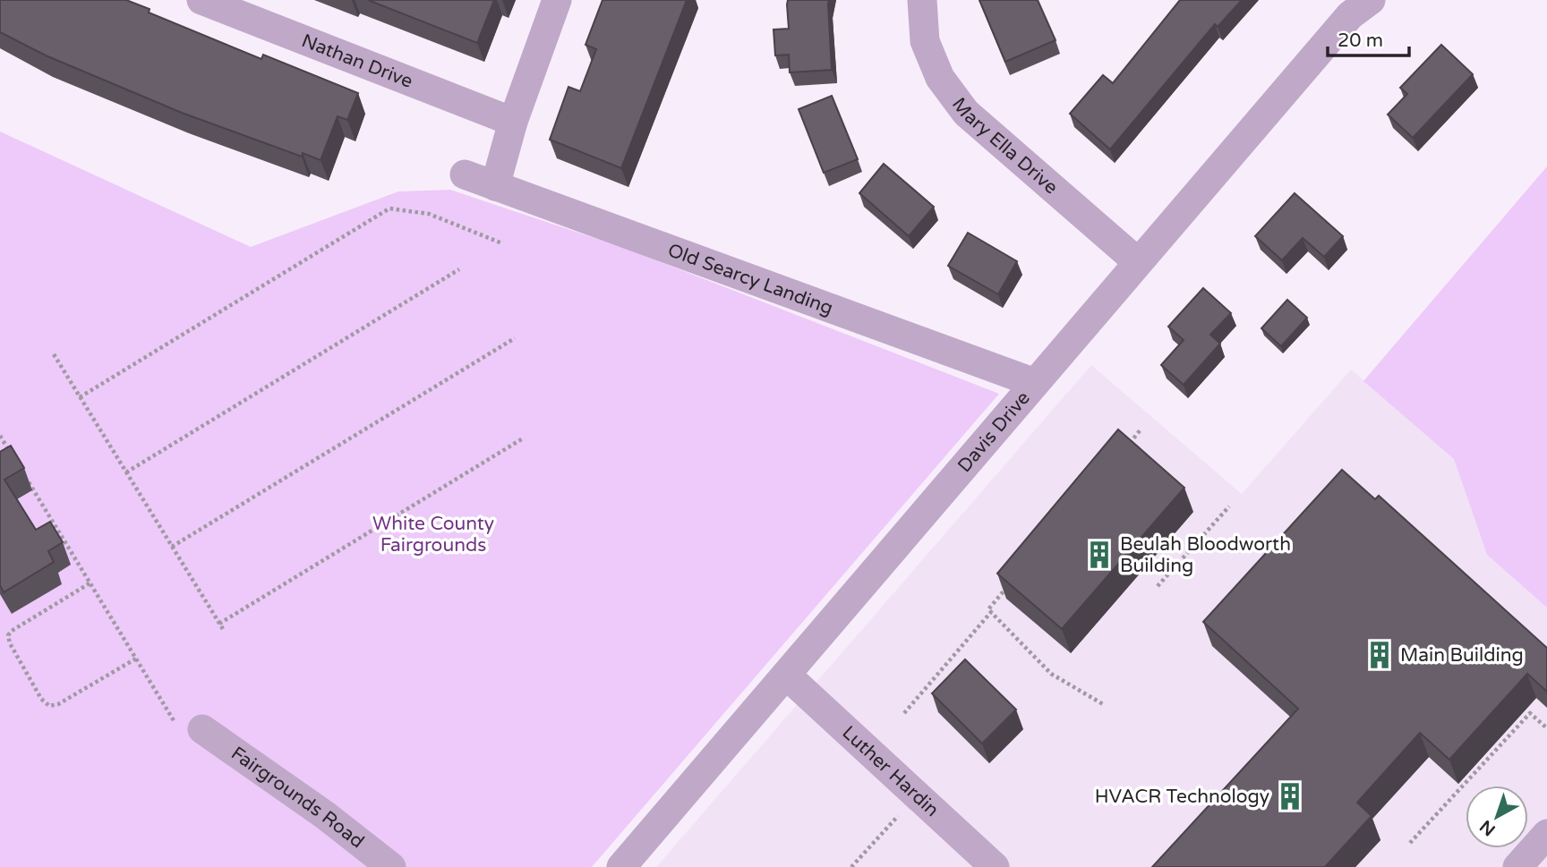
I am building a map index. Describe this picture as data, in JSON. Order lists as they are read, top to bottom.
{
  "streets": {
    "street": [
      "Nathan Drive",
      "Mary Ella Drive",
      "Old Searcy Landing",
      "Davis Drive",
      "Luther Hardin",
      "Fairgrounds Road"
    ]
  },
  "crossings": [
    ["Mary Ella Drive", "Davis Drive"],
    ["Old Searcy Landing", "Davis Drive"],
    ["Davis Drive", "Luther Hardin"]
  ],
  "parks": ["White County Fairgrounds"],
  "places": {
    "building": ["Beulah Bloodworth Building", "Main Building", "HVACR Technology"]
  },
  "scale_bar": "20 m",
  "north": "bottom left"
}
